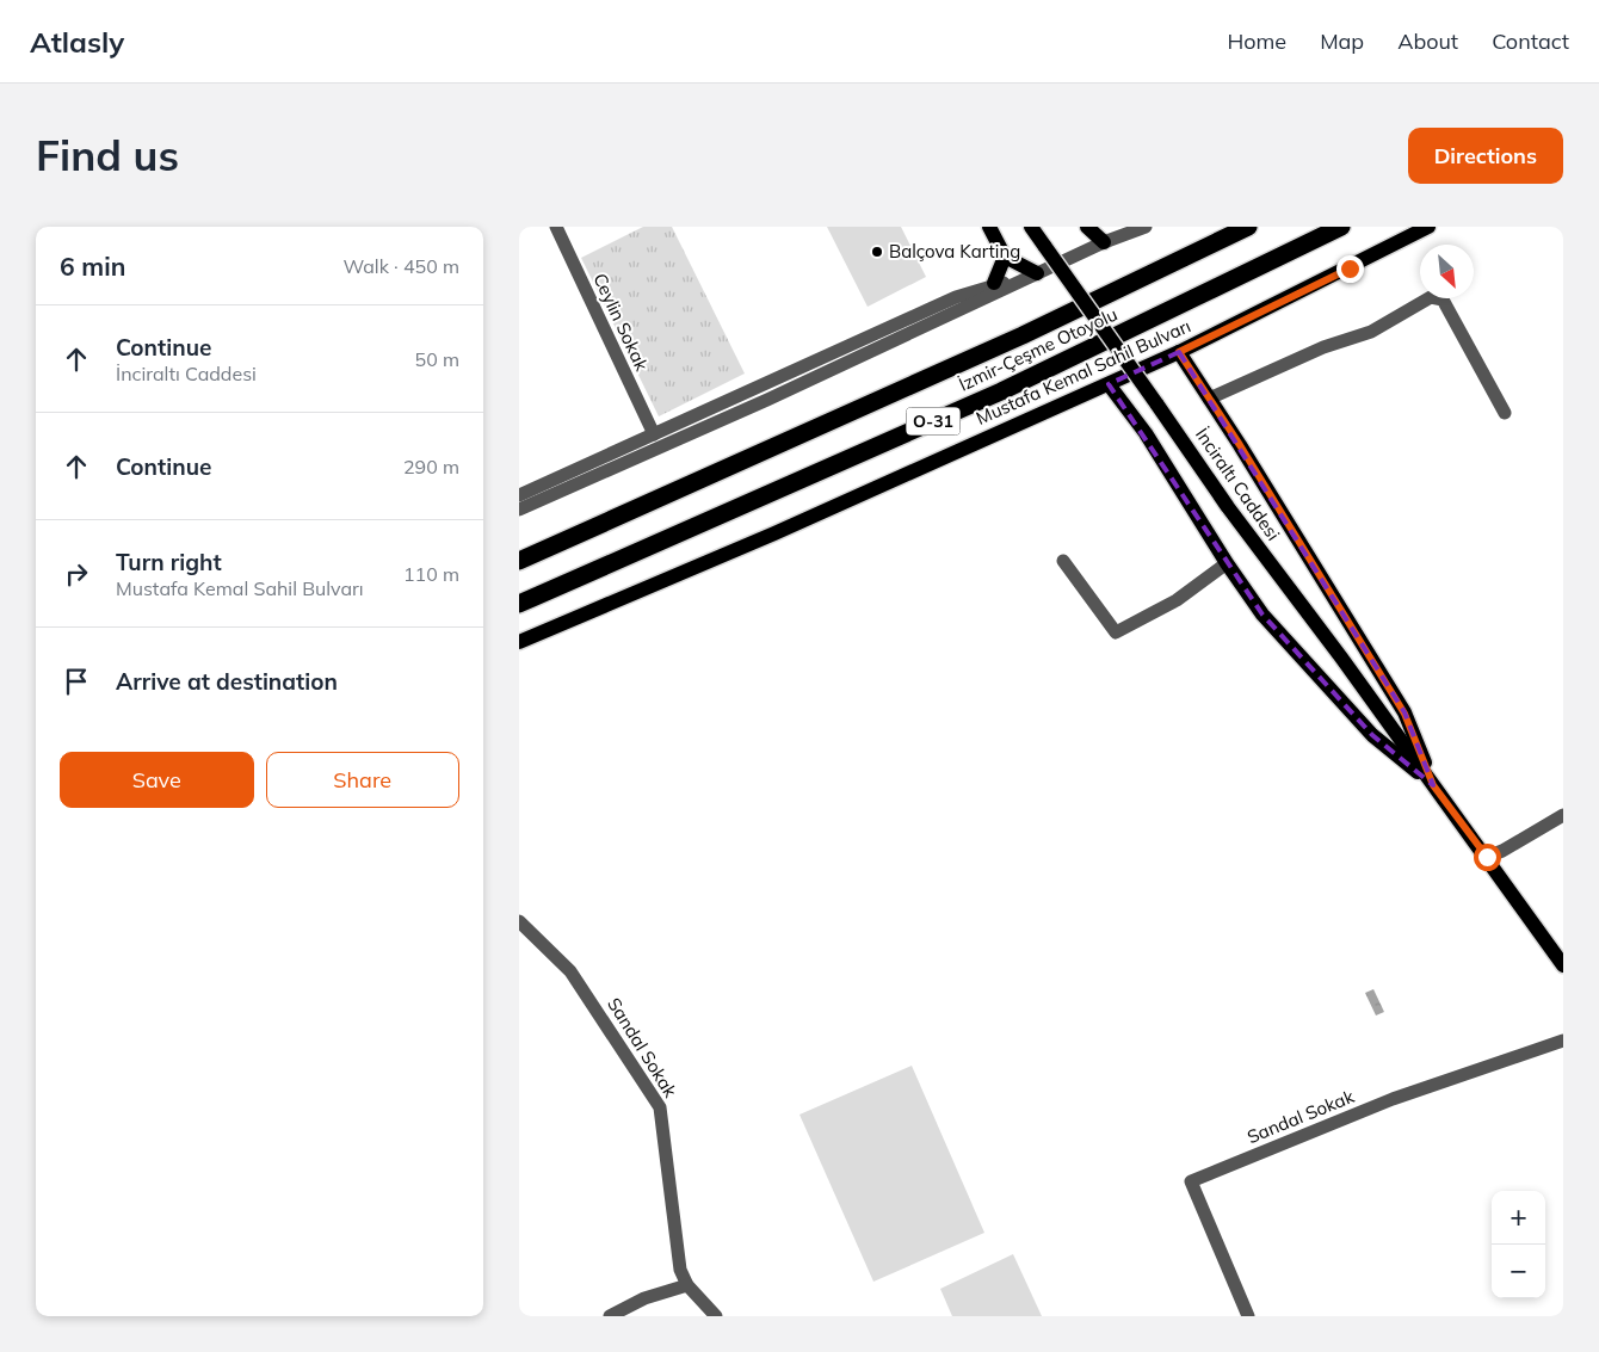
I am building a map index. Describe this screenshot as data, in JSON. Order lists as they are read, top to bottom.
{
  "streets": {
    "highway": ["İzmir-Çeşme Otoyolu", "O-31"],
    "main road": ["Mustafa Kemal Sahil Bulvarı", "İnciraltı Caddesi"],
    "street": ["Ceylin Sokak", "Sandal Sokak"]
  },
  "places": ["Balçova Karting"],
  "north": "bottom right",
  "page": {
    "header": "Atlasly",
    "nav": [
      "Home",
      "Map",
      "About",
      "Contact"
    ],
    "buttons": [
      "Directions",
      ["Save", "Share"]
    ],
    "title": "Find us",
    "heading": ["6 min", "Walk · 450 m"],
    "list": [
      ["Continue", "İnciraltı Caddesi", "50 m"],
      ["Continue", "290 m"],
      ["Turn right", "Mustafa Kemal Sahil Bulvarı", "110 m"],
      "Arrive at destination"
    ],
    "map_buttons": ["+", "−"]
  }
}
